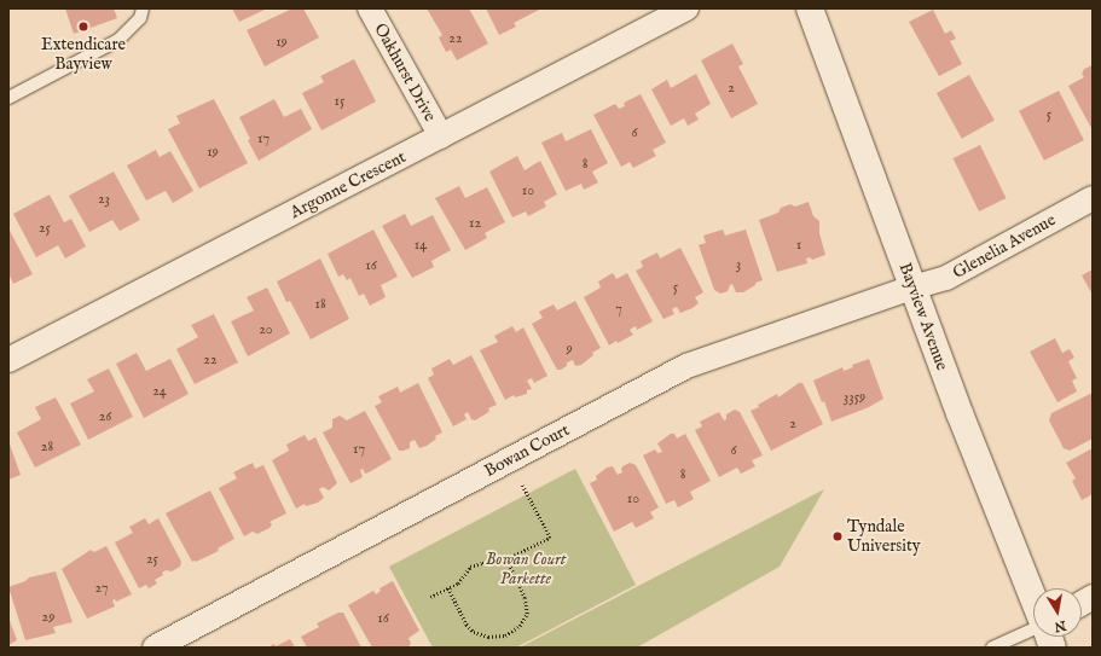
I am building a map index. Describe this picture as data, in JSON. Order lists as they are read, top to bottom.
{
  "streets": {
    "main road": ["Bayview Avenue"],
    "street": [
      "Oakhurst Drive",
      "Argonne Crescent",
      "Glenelia Avenue",
      "Bowan Court"
    ]
  },
  "crossings": [
    ["Oakhurst Drive", "Argonne Crescent"],
    ["Glenelia Avenue", "Bayview Avenue"],
    ["Glenelia Avenue", "Bowan Court"],
    ["Bayview Avenue", "Bowan Court"]
  ],
  "parks": ["Bowan Court Parkette"],
  "places": ["Extendicare Bayview", "Tyndale University"],
  "house_numbers": [
    "22",
    "19",
    "2",
    "15",
    "5",
    "6",
    "17",
    "19",
    "8",
    "10",
    "23",
    "12",
    "25",
    "14",
    "1",
    "3",
    "16",
    "5",
    "18",
    "7",
    "20",
    "9",
    "22",
    "24",
    "3359",
    "26",
    "2",
    "28",
    "17",
    "6",
    "8",
    "10",
    "25",
    "27",
    "29",
    "16"
  ],
  "north": "bottom"
}
